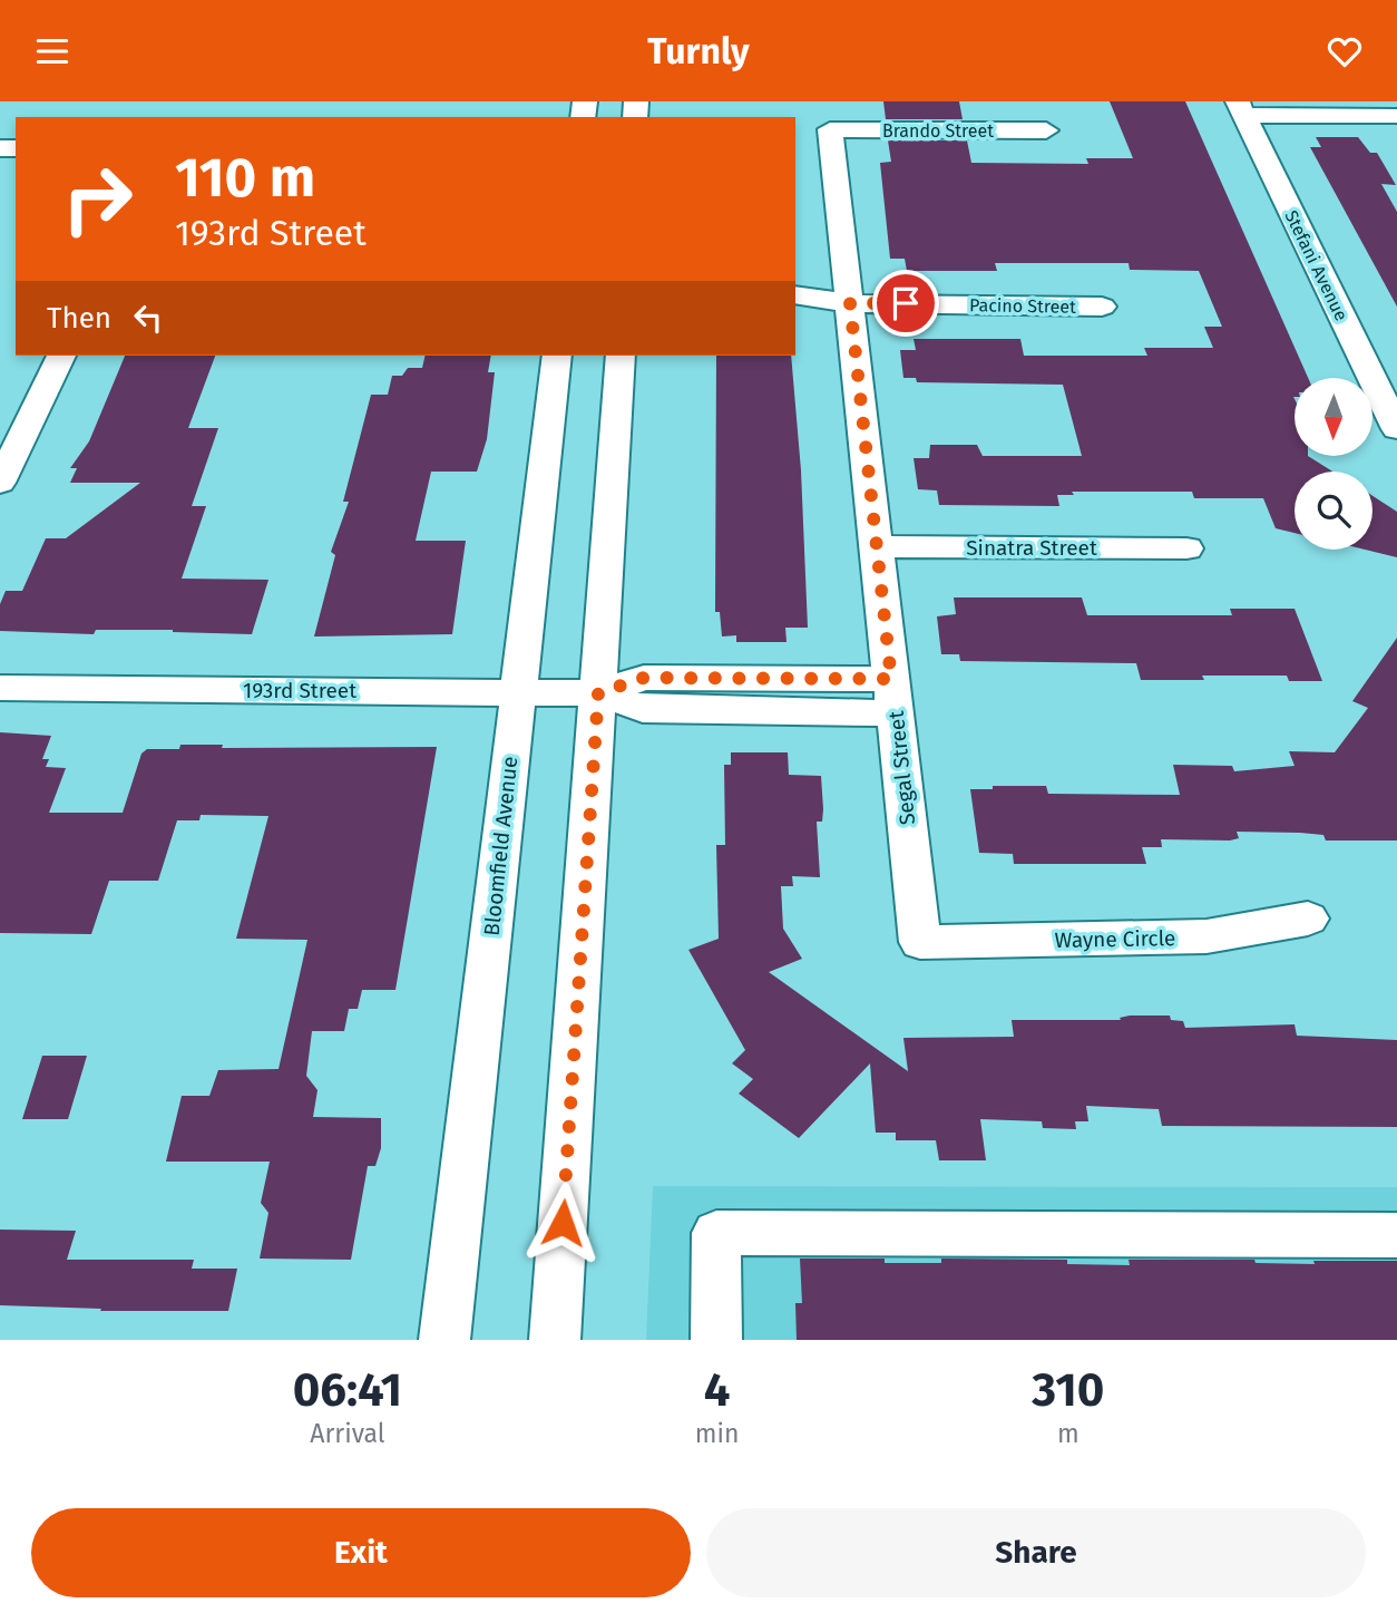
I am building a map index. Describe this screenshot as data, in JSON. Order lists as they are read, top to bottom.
{
  "streets": {
    "street": [
      "Brando Street",
      "Stefani Avenue",
      "Pacino Street",
      "Sinatra Street",
      "193rd Street",
      "Segal Street",
      "Bloomfield Avenue",
      "Wayne Circle"
    ]
  },
  "crossings": [
    ["Brando Street", "Segal Street"],
    ["Pacino Street", "Segal Street"],
    ["Sinatra Street", "Segal Street"],
    ["193rd Street", "Segal Street"],
    ["193rd Street", "Bloomfield Avenue"],
    ["Segal Street", "Wayne Circle"]
  ],
  "north": "bottom",
  "page": {
    "header": "Turnly",
    "turn": ["110 m", "193rd Street"],
    "then": "Then",
    "eta": [
      "06:41",
      "Arrival",
      "4",
      "min",
      "310",
      "m"
    ],
    "buttons": ["Exit", "Share"]
  }
}
